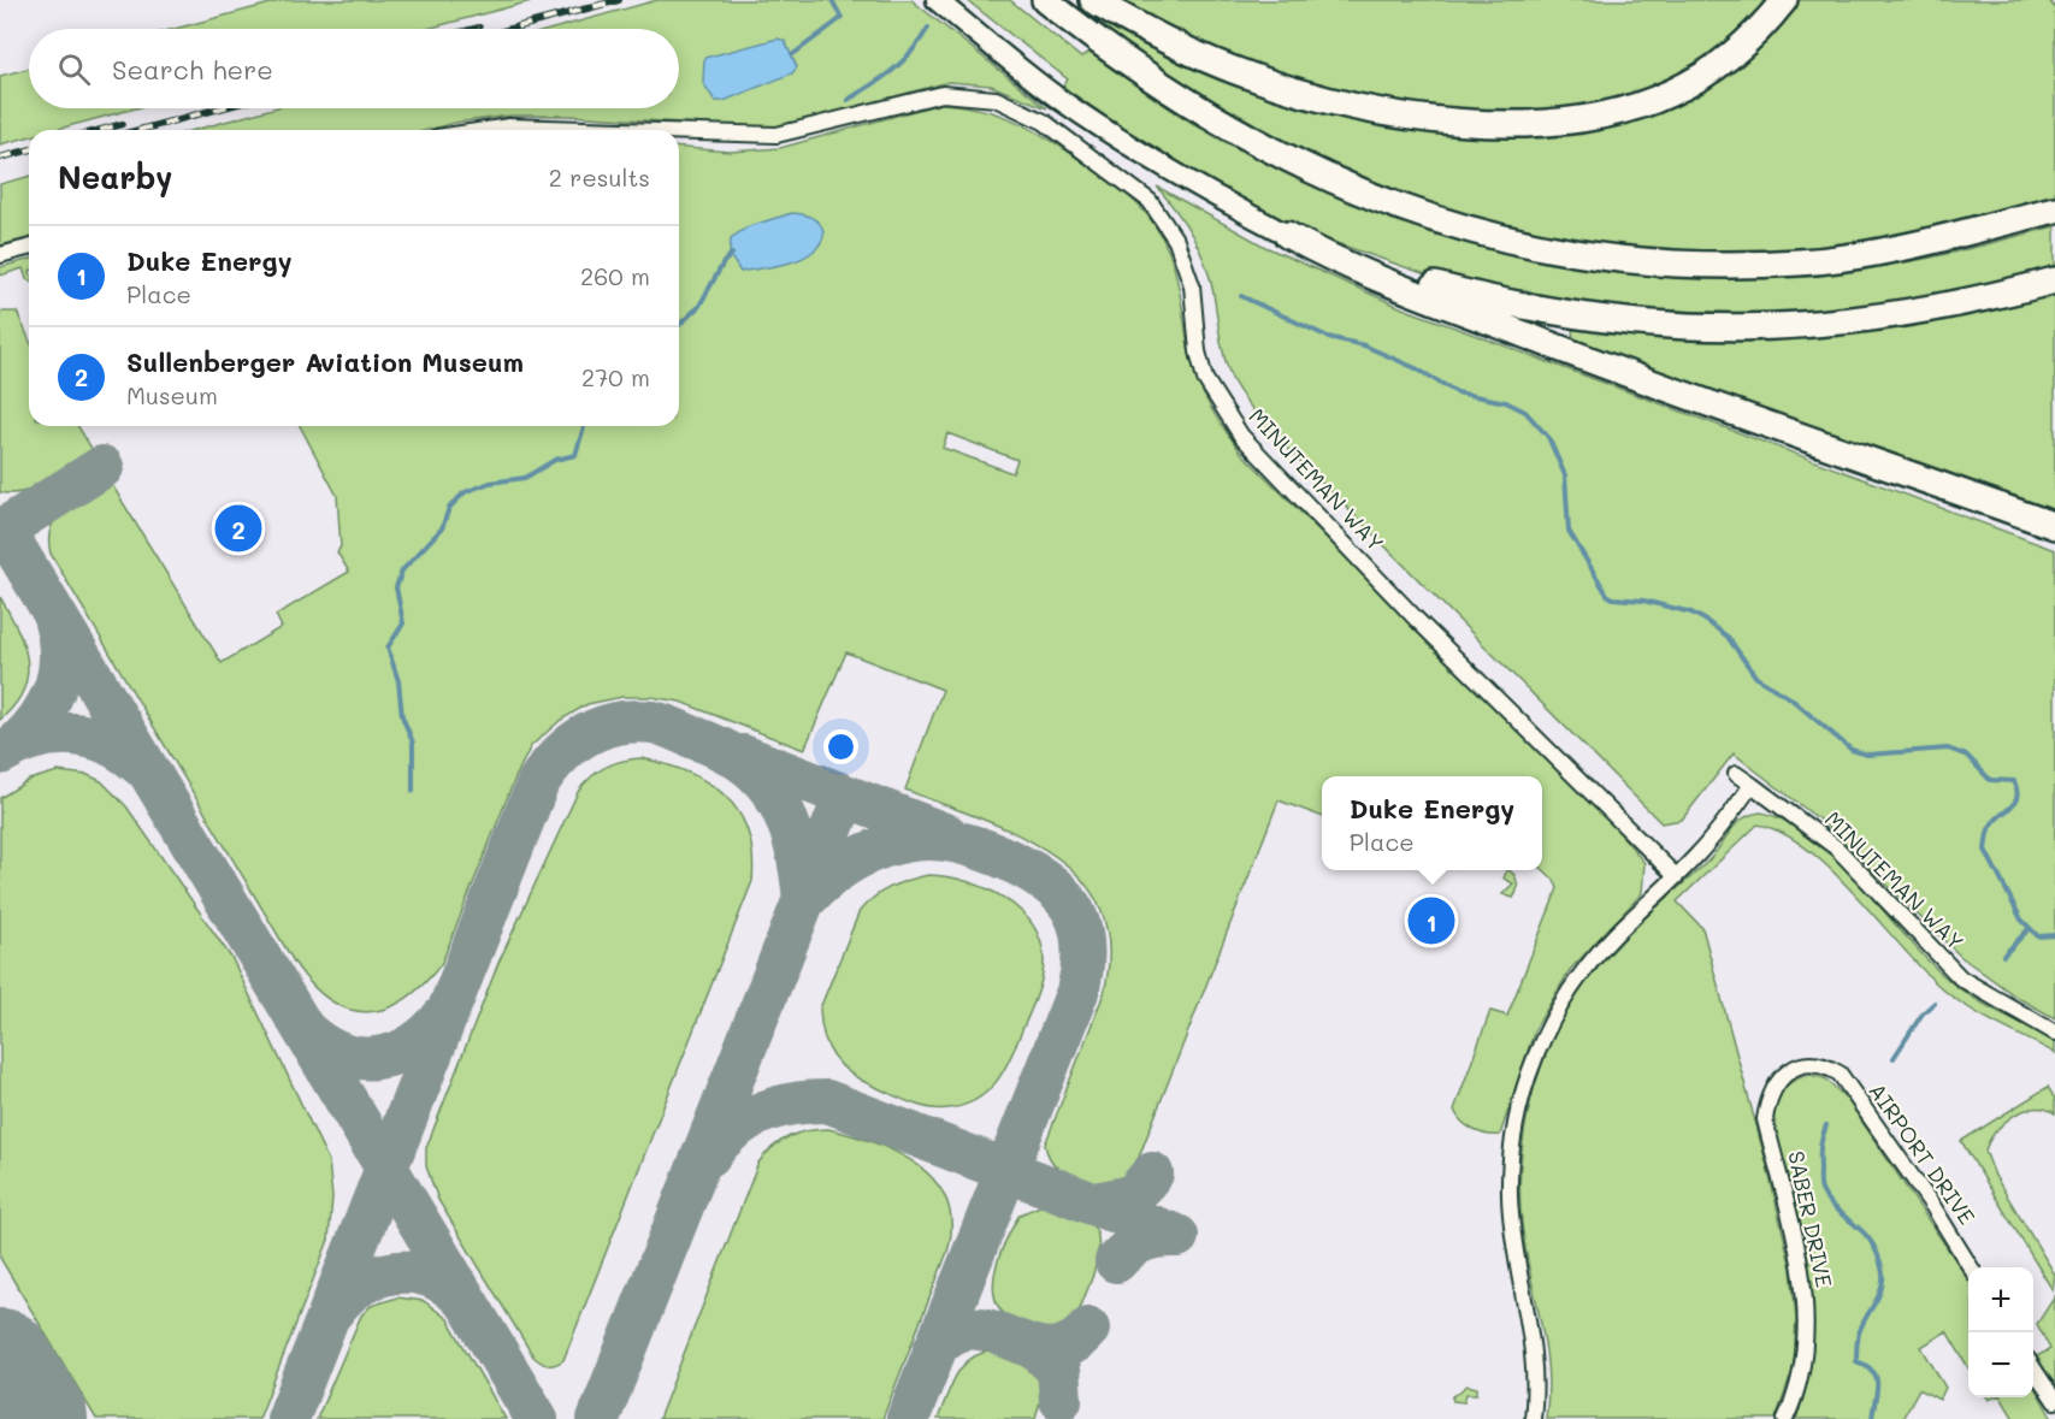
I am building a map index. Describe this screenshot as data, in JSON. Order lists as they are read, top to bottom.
{
  "streets": {
    "street": ["MINUTEMAN WAY", "AIRPORT DRIVE", "SABER DRIVE"]
  },
  "crossings": [
    ["AIRPORT DRIVE", "SABER DRIVE"]
  ],
  "page": {
    "search": "Search here",
    "heading": ["Nearby", "2 results"],
    "list": [
      {
        "mark": "1",
        "name": "Duke Energy",
        "note": "Place",
        "value": "260 m"
      },
      {
        "mark": "2",
        "name": "Sullenberger Aviation Museum",
        "note": "Museum",
        "value": "270 m"
      }
    ],
    "pins": ["2", "1"],
    "popup": ["Duke Energy", "Place"],
    "map_buttons": ["+", "−"]
  }
}
